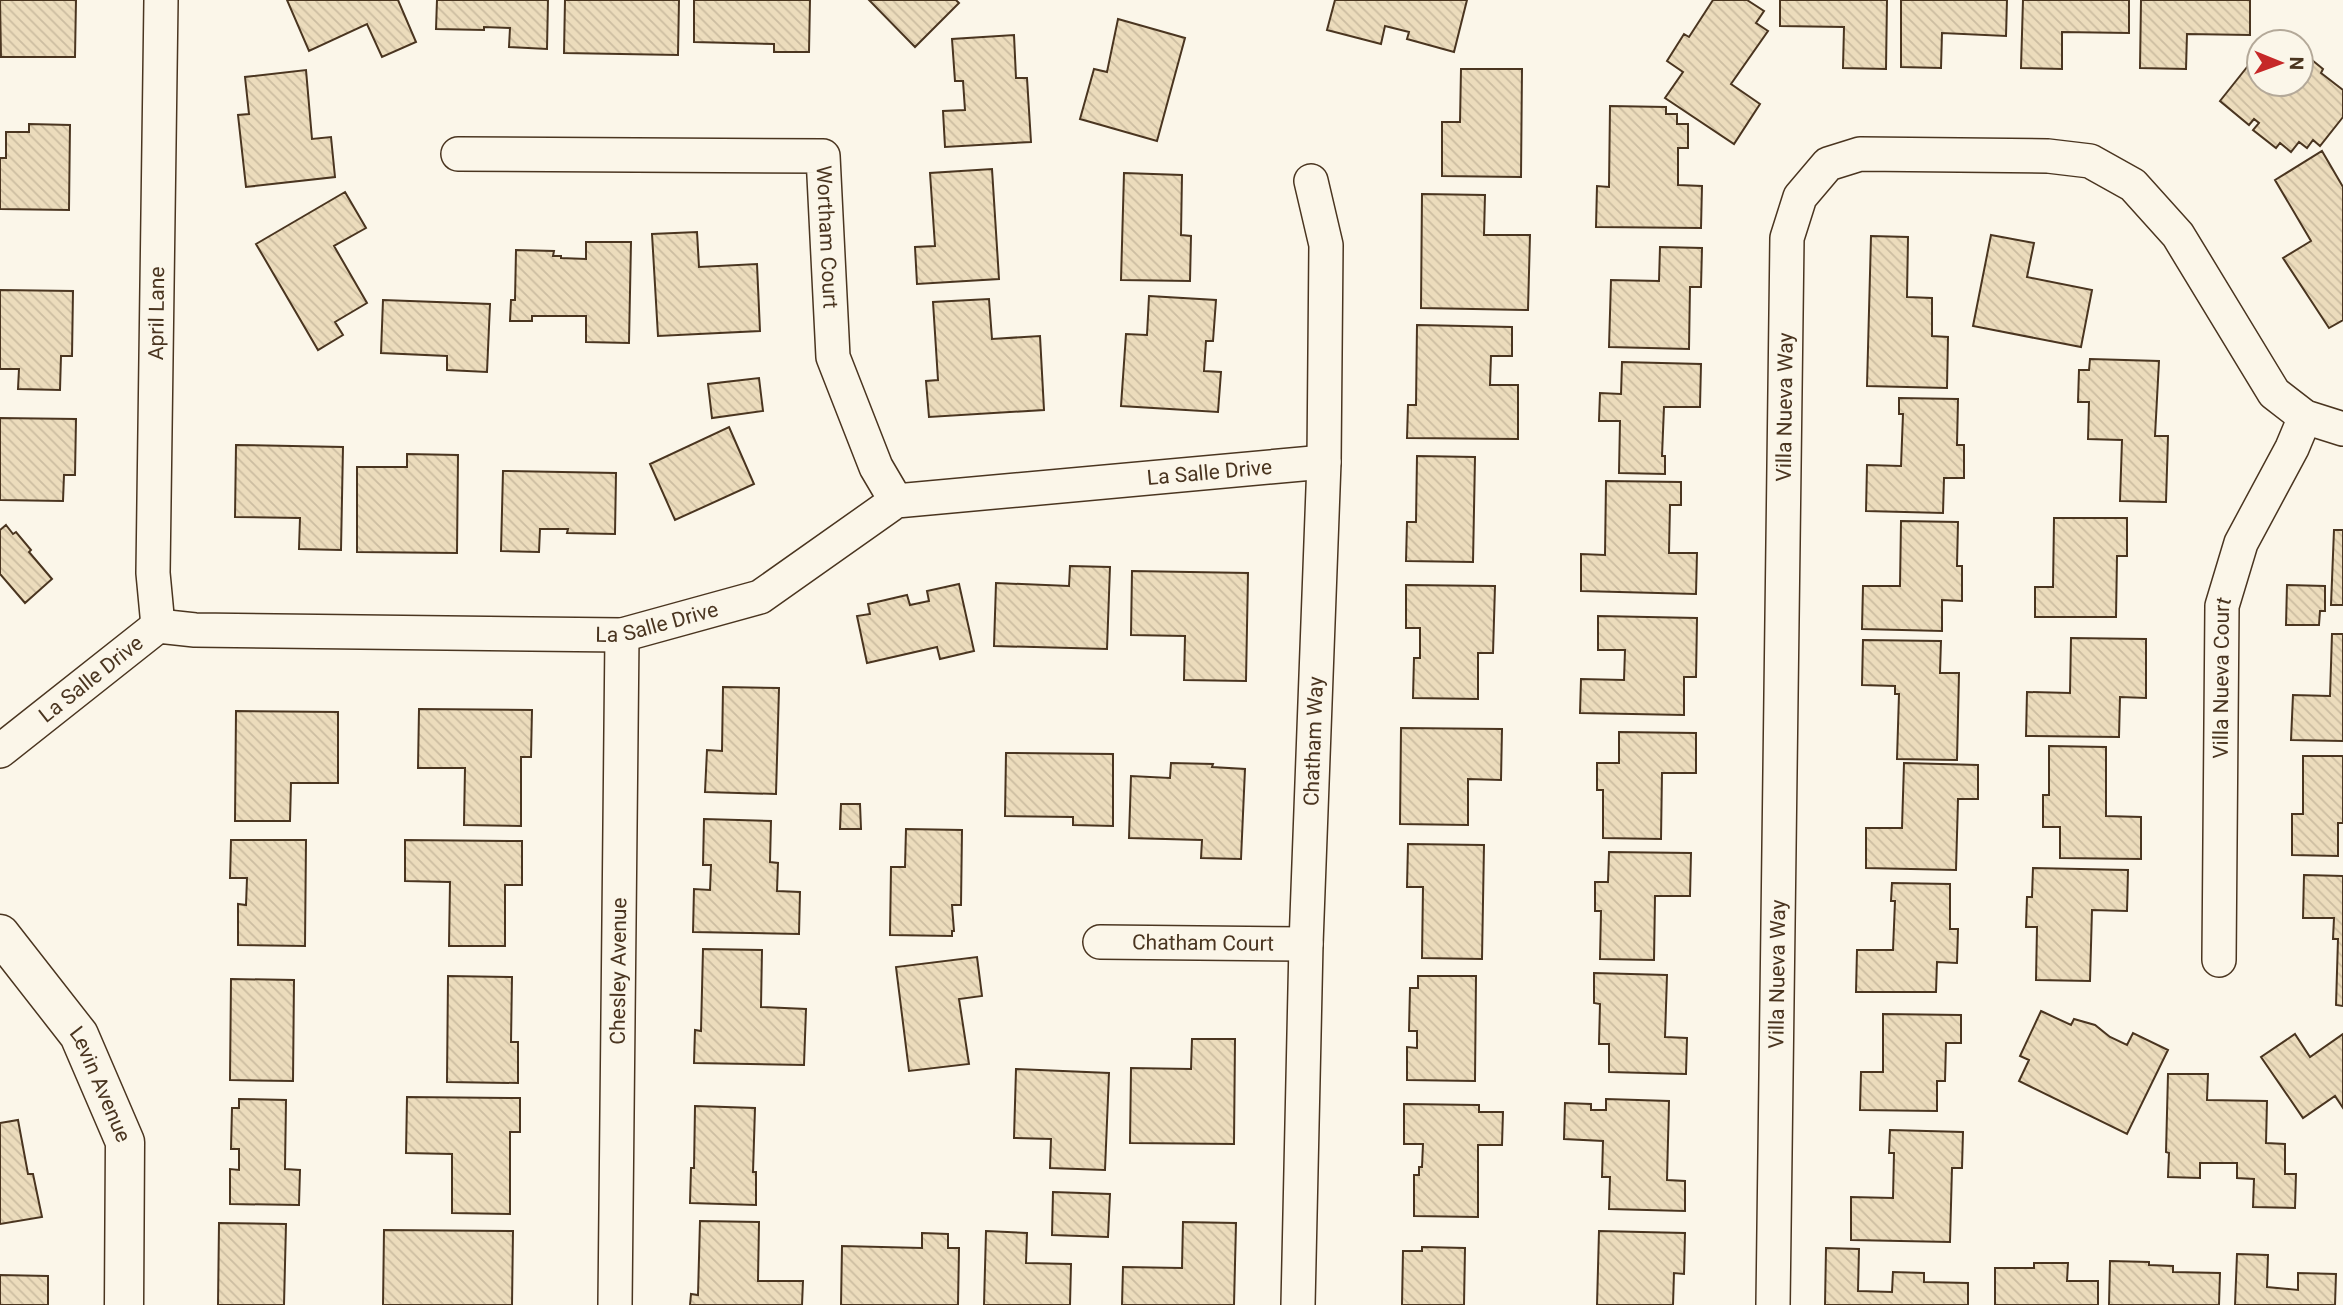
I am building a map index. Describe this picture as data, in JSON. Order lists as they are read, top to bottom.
{
  "streets": {
    "street": [
      "Wortham Court",
      "April Lane",
      "Villa Nueva Way",
      "La Salle Drive",
      "Villa Nueva Court",
      "Chatham Way",
      "Chatham Court",
      "Chesley Avenue",
      "Levin Avenue"
    ]
  },
  "crossings": [
    ["Wortham Court", "La Salle Drive"],
    ["April Lane", "La Salle Drive"],
    ["Villa Nueva Way", "Villa Nueva Court"],
    ["La Salle Drive", "Chatham Way"],
    ["La Salle Drive", "Chesley Avenue"],
    ["Chatham Way", "Chatham Court"]
  ],
  "north": "right"
}
